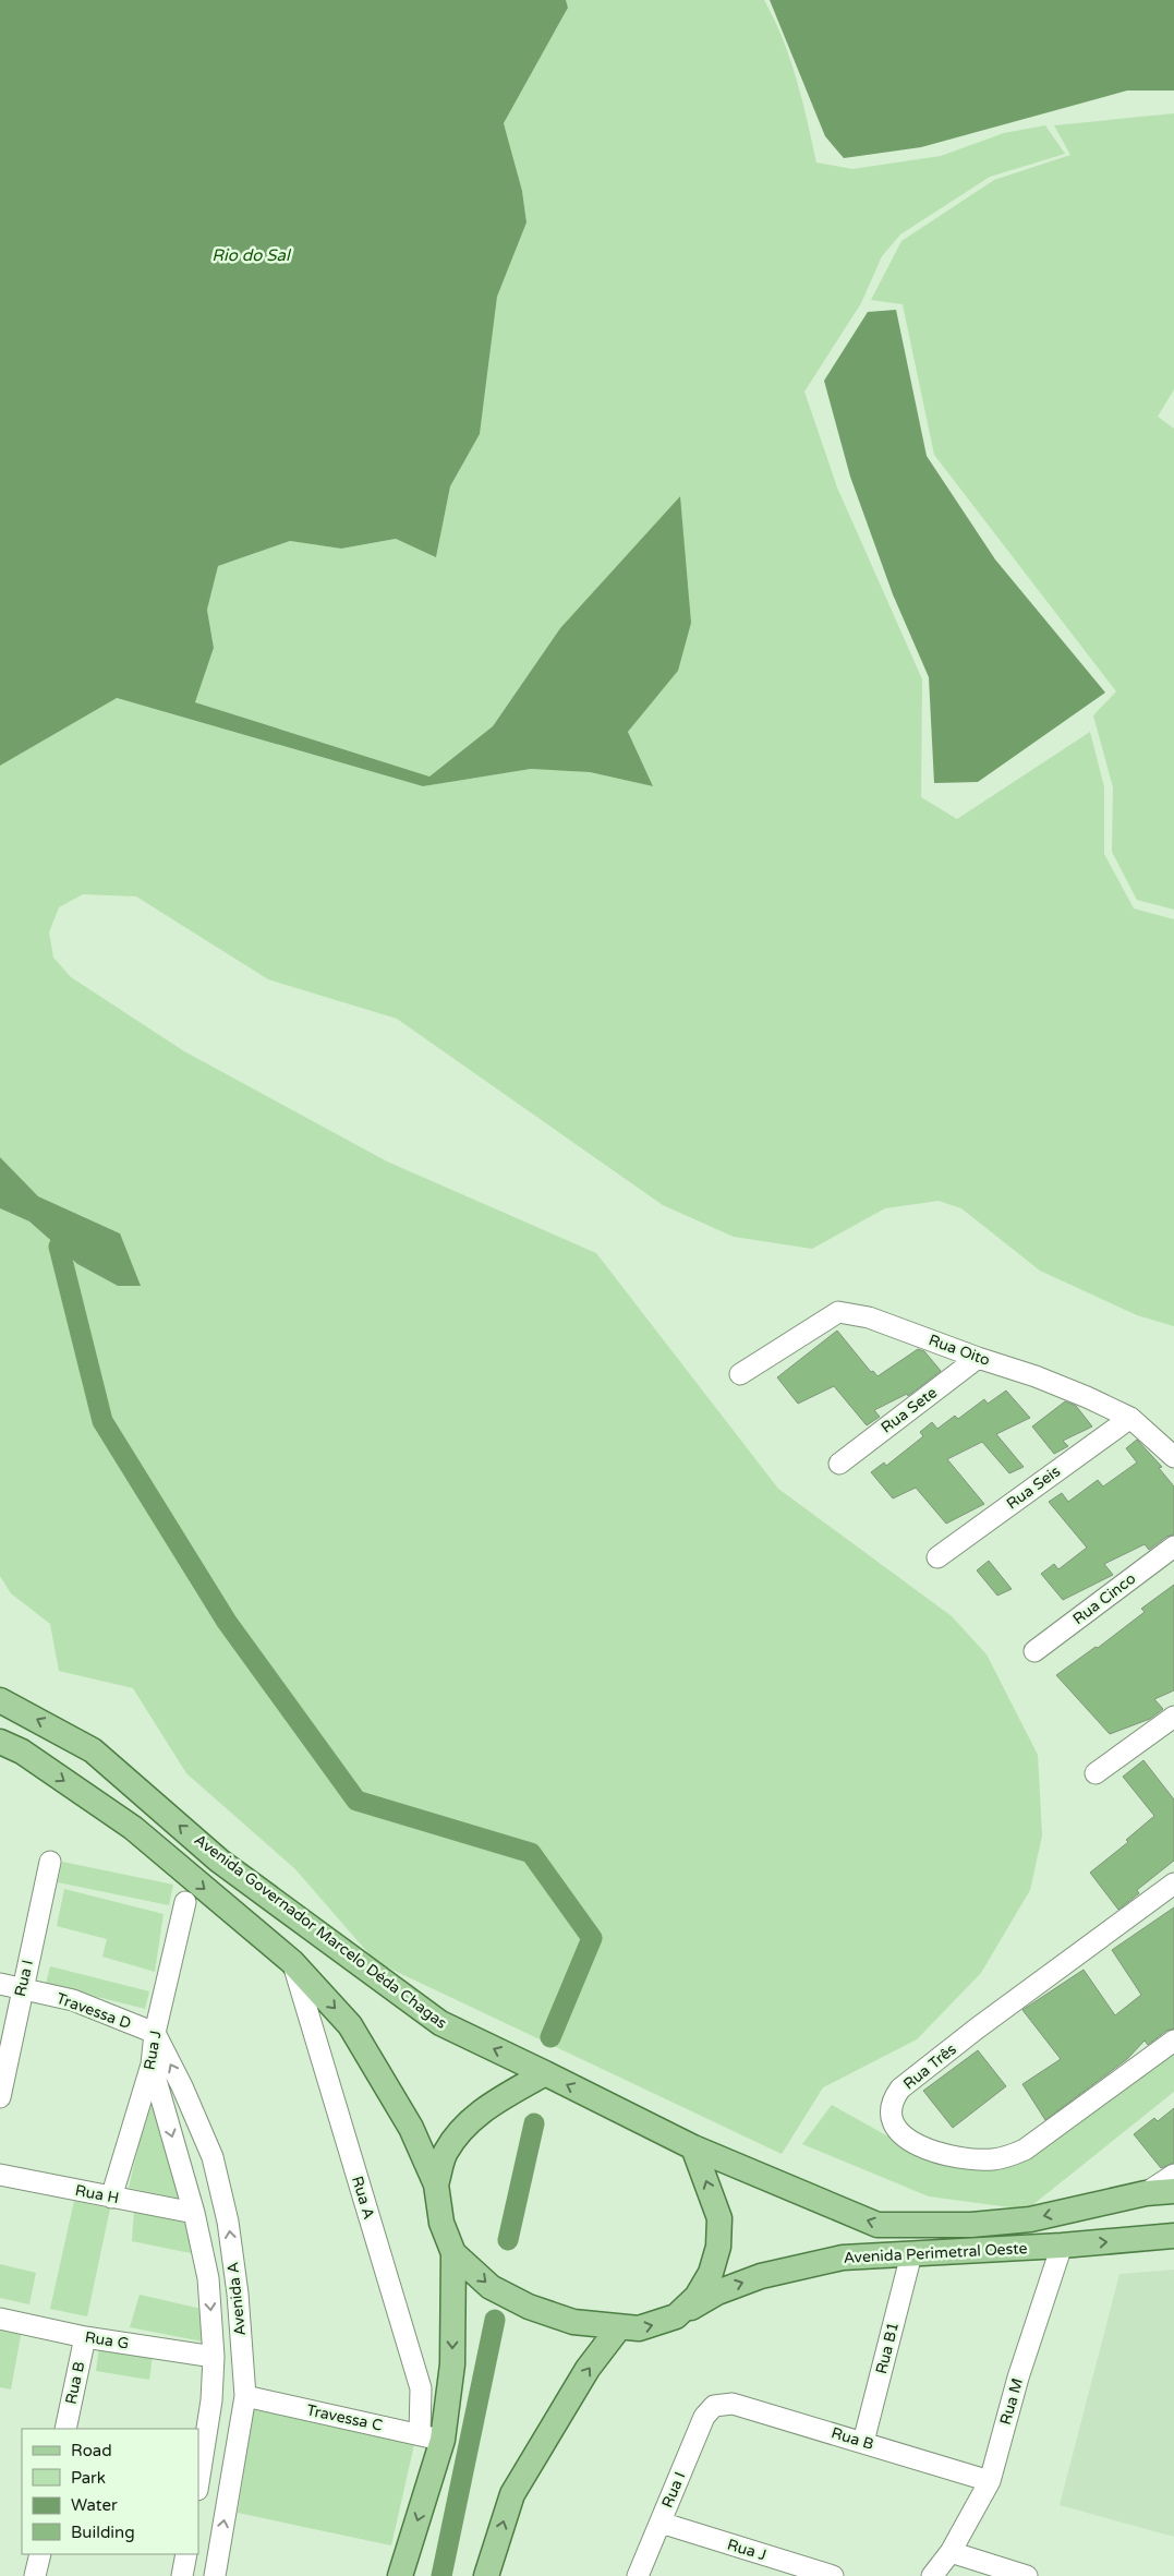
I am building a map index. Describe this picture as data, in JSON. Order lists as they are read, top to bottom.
{
  "streets": {
    "main road": ["Avenida Governador Marcelo Déda Chagas", "Avenida Perimetral Oeste"],
    "street": [
      "Rua Oito",
      "Rua Sete",
      "Rua Seis",
      "Rua Cinco",
      "Rua I",
      "Travessa D",
      "Rua J",
      "Rua Três",
      "Rua H",
      "Rua A",
      "Avenida A",
      "Rua G",
      "Rua B1",
      "Rua B",
      "Rua M",
      "Travessa C"
    ]
  },
  "crossings": [
    ["Rua Oito", "Rua Sete"],
    ["Rua Oito", "Rua Seis"],
    ["Avenida Governador Marcelo Déda Chagas", "Avenida Perimetral Oeste"],
    ["Rua I", "Travessa D"],
    ["Rua I", "Rua J"],
    ["Rua I", "Rua B"],
    ["Travessa D", "Rua J"],
    ["Travessa D", "Avenida A"],
    ["Rua J", "Rua H"],
    ["Rua J", "Avenida A"],
    ["Rua H", "Avenida A"],
    ["Rua A", "Travessa C"],
    ["Avenida Perimetral Oeste", "Rua B1"],
    ["Avenida Perimetral Oeste", "Rua M"],
    ["Avenida A", "Rua G"],
    ["Avenida A", "Travessa C"],
    ["Rua G", "Rua B"],
    ["Rua B1", "Rua B"],
    ["Rua B", "Rua M"]
  ],
  "water": ["Rio do Sal"],
  "legend": [
    "Road",
    "Park",
    "Water",
    "Building"
  ]
}
